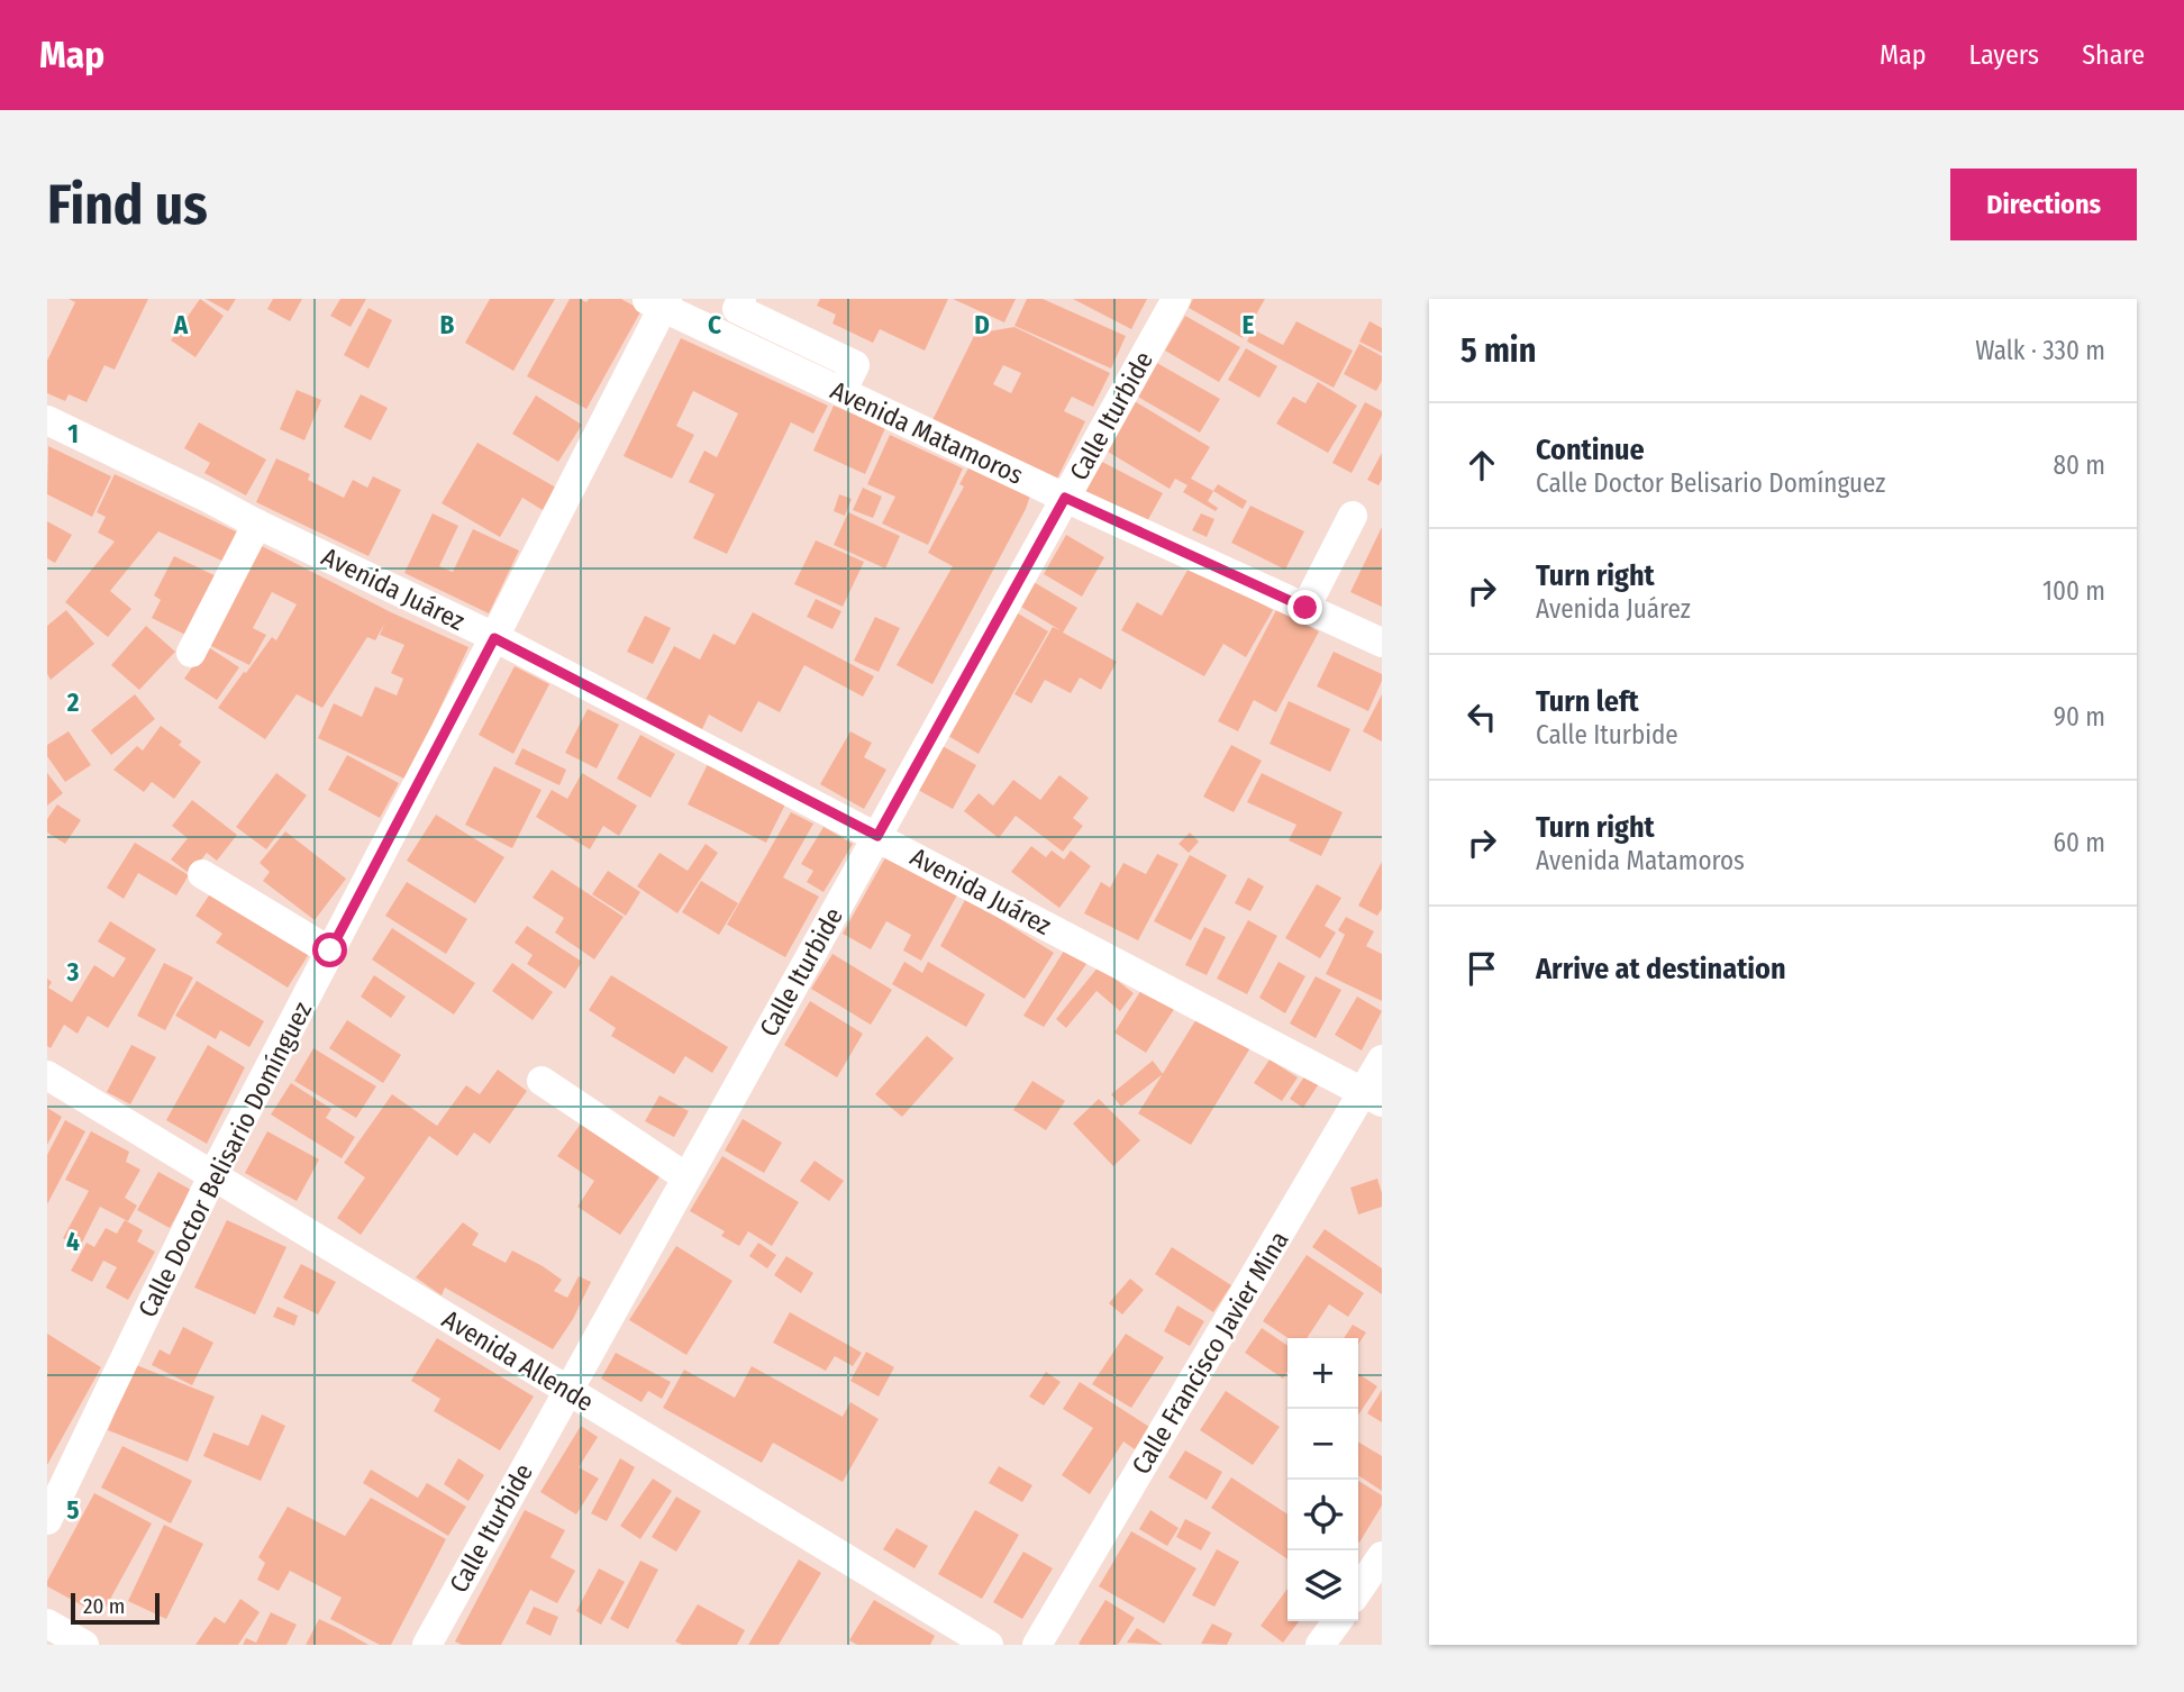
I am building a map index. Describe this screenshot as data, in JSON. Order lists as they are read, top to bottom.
{
  "streets": {
    "street": [
      "Calle Iturbide",
      "Avenida Matamoros",
      "Avenida Juárez",
      "Calle Doctor Belisario Domínguez",
      "Calle Francisco Javier Mina",
      "Avenida Allende"
    ]
  },
  "crossings": [
    ["Calle Iturbide", "Avenida Matamoros"],
    ["Calle Iturbide", "Avenida Juárez"],
    ["Calle Iturbide", "Avenida Allende"],
    ["Avenida Matamoros", "Calle Doctor Belisario Domínguez"],
    ["Avenida Juárez", "Calle Doctor Belisario Domínguez"],
    ["Avenida Juárez", "Calle Francisco Javier Mina"],
    ["Calle Doctor Belisario Domínguez", "Avenida Allende"]
  ],
  "scale_bar": "20 m",
  "page": {
    "header": "Map",
    "nav": ["Map", "Layers", "Share"],
    "buttons": "Directions",
    "title": "Find us",
    "heading": ["5 min", "Walk · 330 m"],
    "list": [
      ["Continue", "Calle Doctor Belisario Domínguez", "80 m"],
      ["Turn right", "Avenida Juárez", "100 m"],
      ["Turn left", "Calle Iturbide", "90 m"],
      ["Turn right", "Avenida Matamoros", "60 m"],
      "Arrive at destination"
    ],
    "map_buttons": ["+", "−"],
    "scale": "20 m"
  },
  "grid": {
    "columns": [
      "A",
      "B",
      "C",
      "D",
      "E"
    ],
    "rows": [
      "1",
      "2",
      "3",
      "4",
      "5"
    ]
  }
}
